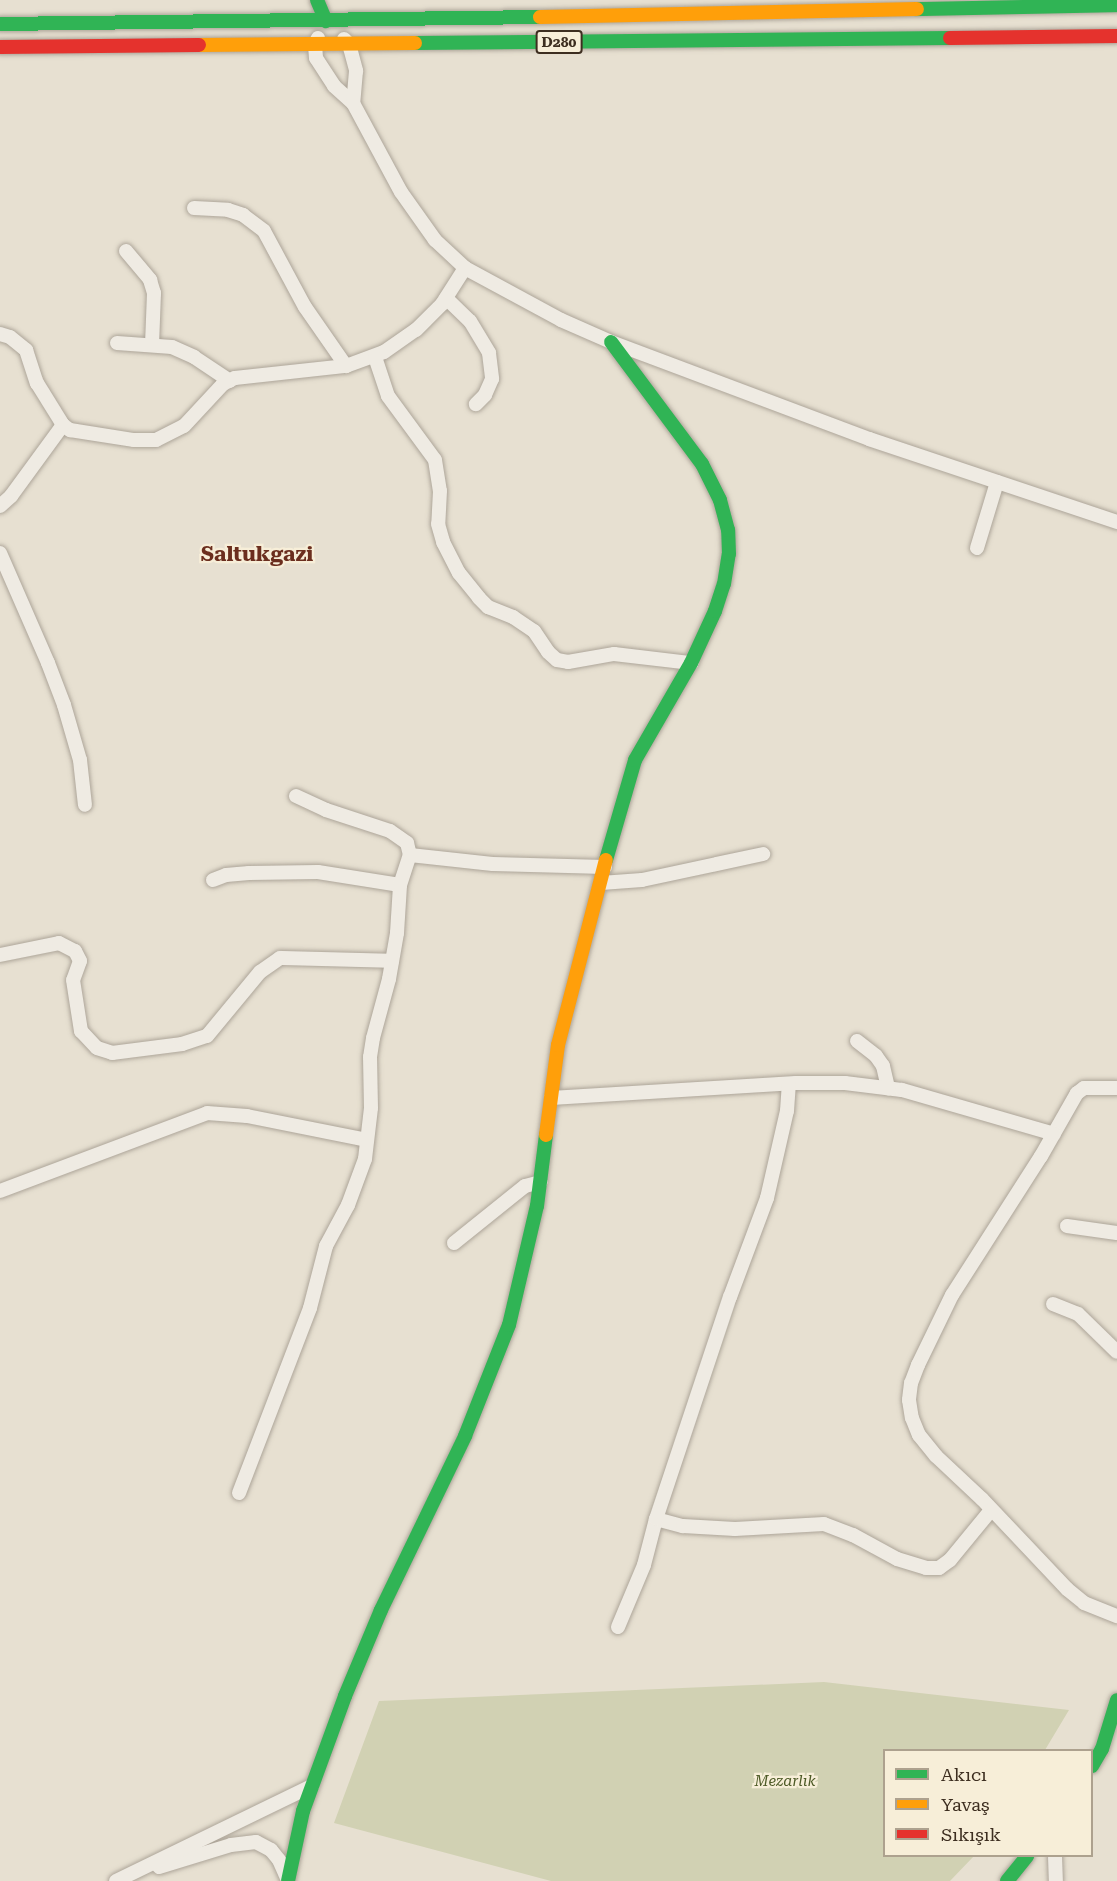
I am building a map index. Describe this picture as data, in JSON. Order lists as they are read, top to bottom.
{
  "streets": {
    "main road": ["D280"]
  },
  "districts": ["Saltukgazi"],
  "parks": ["Mezarlık"],
  "legend": ["Akıcı", "Yavaş", "Sıkışık"]
}
